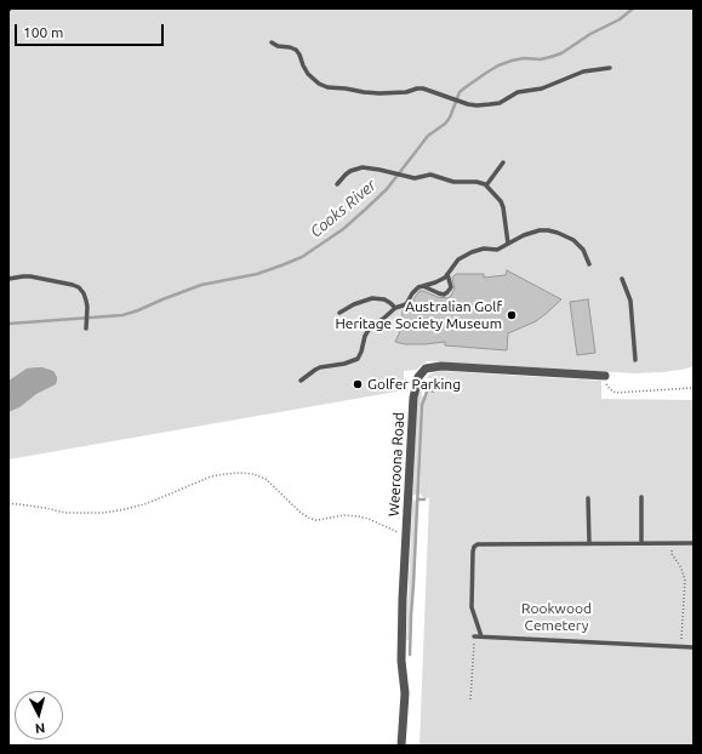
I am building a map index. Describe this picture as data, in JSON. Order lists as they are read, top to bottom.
{
  "streets": {
    "street": ["Weeroona Road"]
  },
  "water": ["Cooks River"],
  "parks": ["Rookwood Cemetery"],
  "places": ["Australian Golf Heritage Society Museum", "Golfer Parking"],
  "scale_bar": "100 m",
  "north": "bottom"
}
